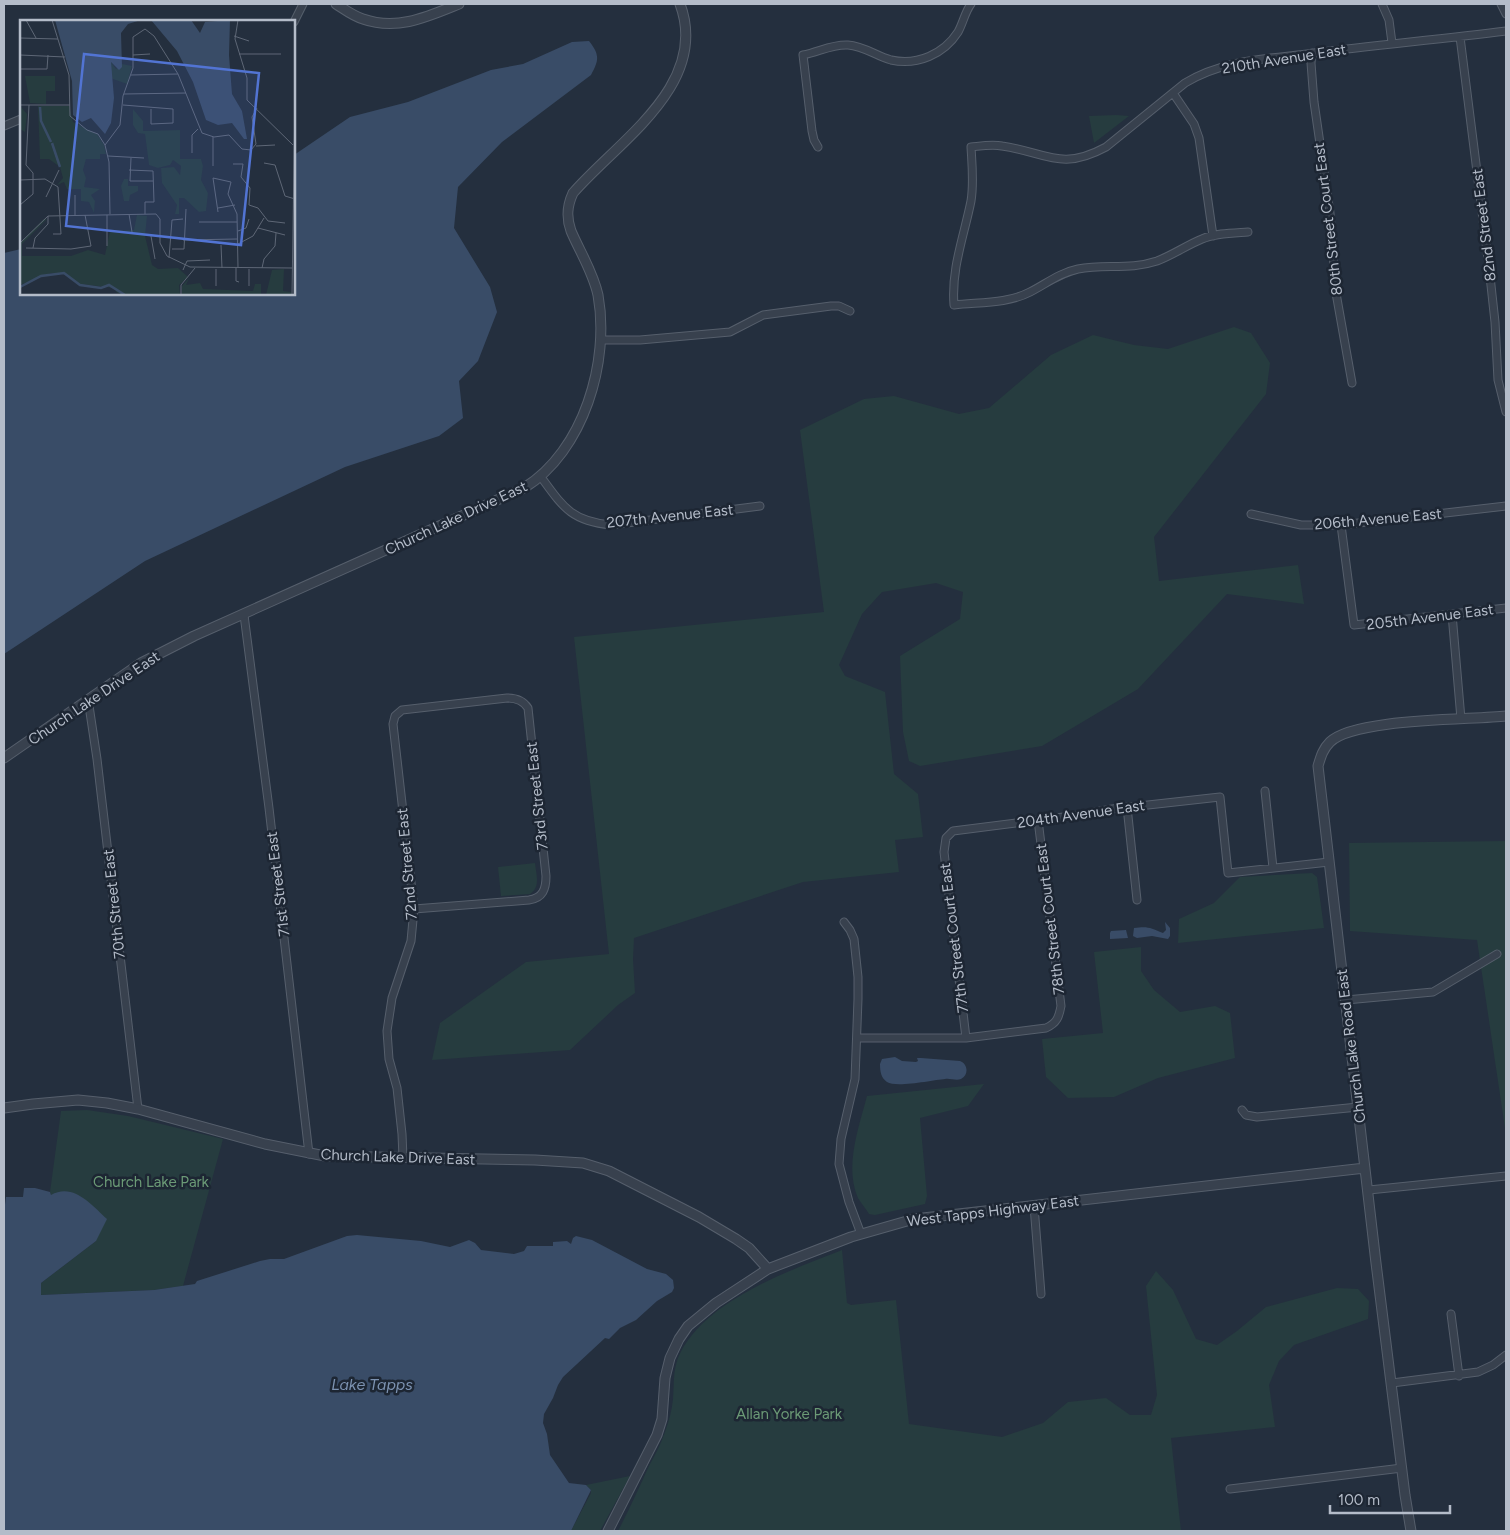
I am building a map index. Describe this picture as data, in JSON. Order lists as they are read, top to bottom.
{
  "streets": {
    "street": [
      "210th Avenue East",
      "80th Street Court East",
      "82nd Street East",
      "207th Avenue East",
      "Church Lake Drive East",
      "206th Avenue East",
      "205th Avenue East",
      "73rd Street East",
      "204th Avenue East",
      "72nd Street East",
      "71st Street East",
      "70th Street East",
      "78th Street Court East",
      "77th Street Court East",
      "Church Lake Road East",
      "West Tapps Highway East"
    ]
  },
  "crossings": [
    ["210th Avenue East", "80th Street Court East"],
    ["210th Avenue East", "82nd Street East"],
    ["207th Avenue East", "Church Lake Drive East"],
    ["Church Lake Drive East", "72nd Street East"],
    ["Church Lake Drive East", "71st Street East"],
    ["Church Lake Drive East", "70th Street East"],
    ["Church Lake Drive East", "West Tapps Highway East"],
    ["206th Avenue East", "205th Avenue East"],
    ["73rd Street East", "72nd Street East"],
    ["204th Avenue East", "78th Street Court East"],
    ["204th Avenue East", "77th Street Court East"],
    ["78th Street Court East", "77th Street Court East"],
    ["Church Lake Road East", "West Tapps Highway East"]
  ],
  "water": ["Lake Tapps"],
  "parks": ["Church Lake Park", "Allan Yorke Park"],
  "scale_bar": "100 m"
}
